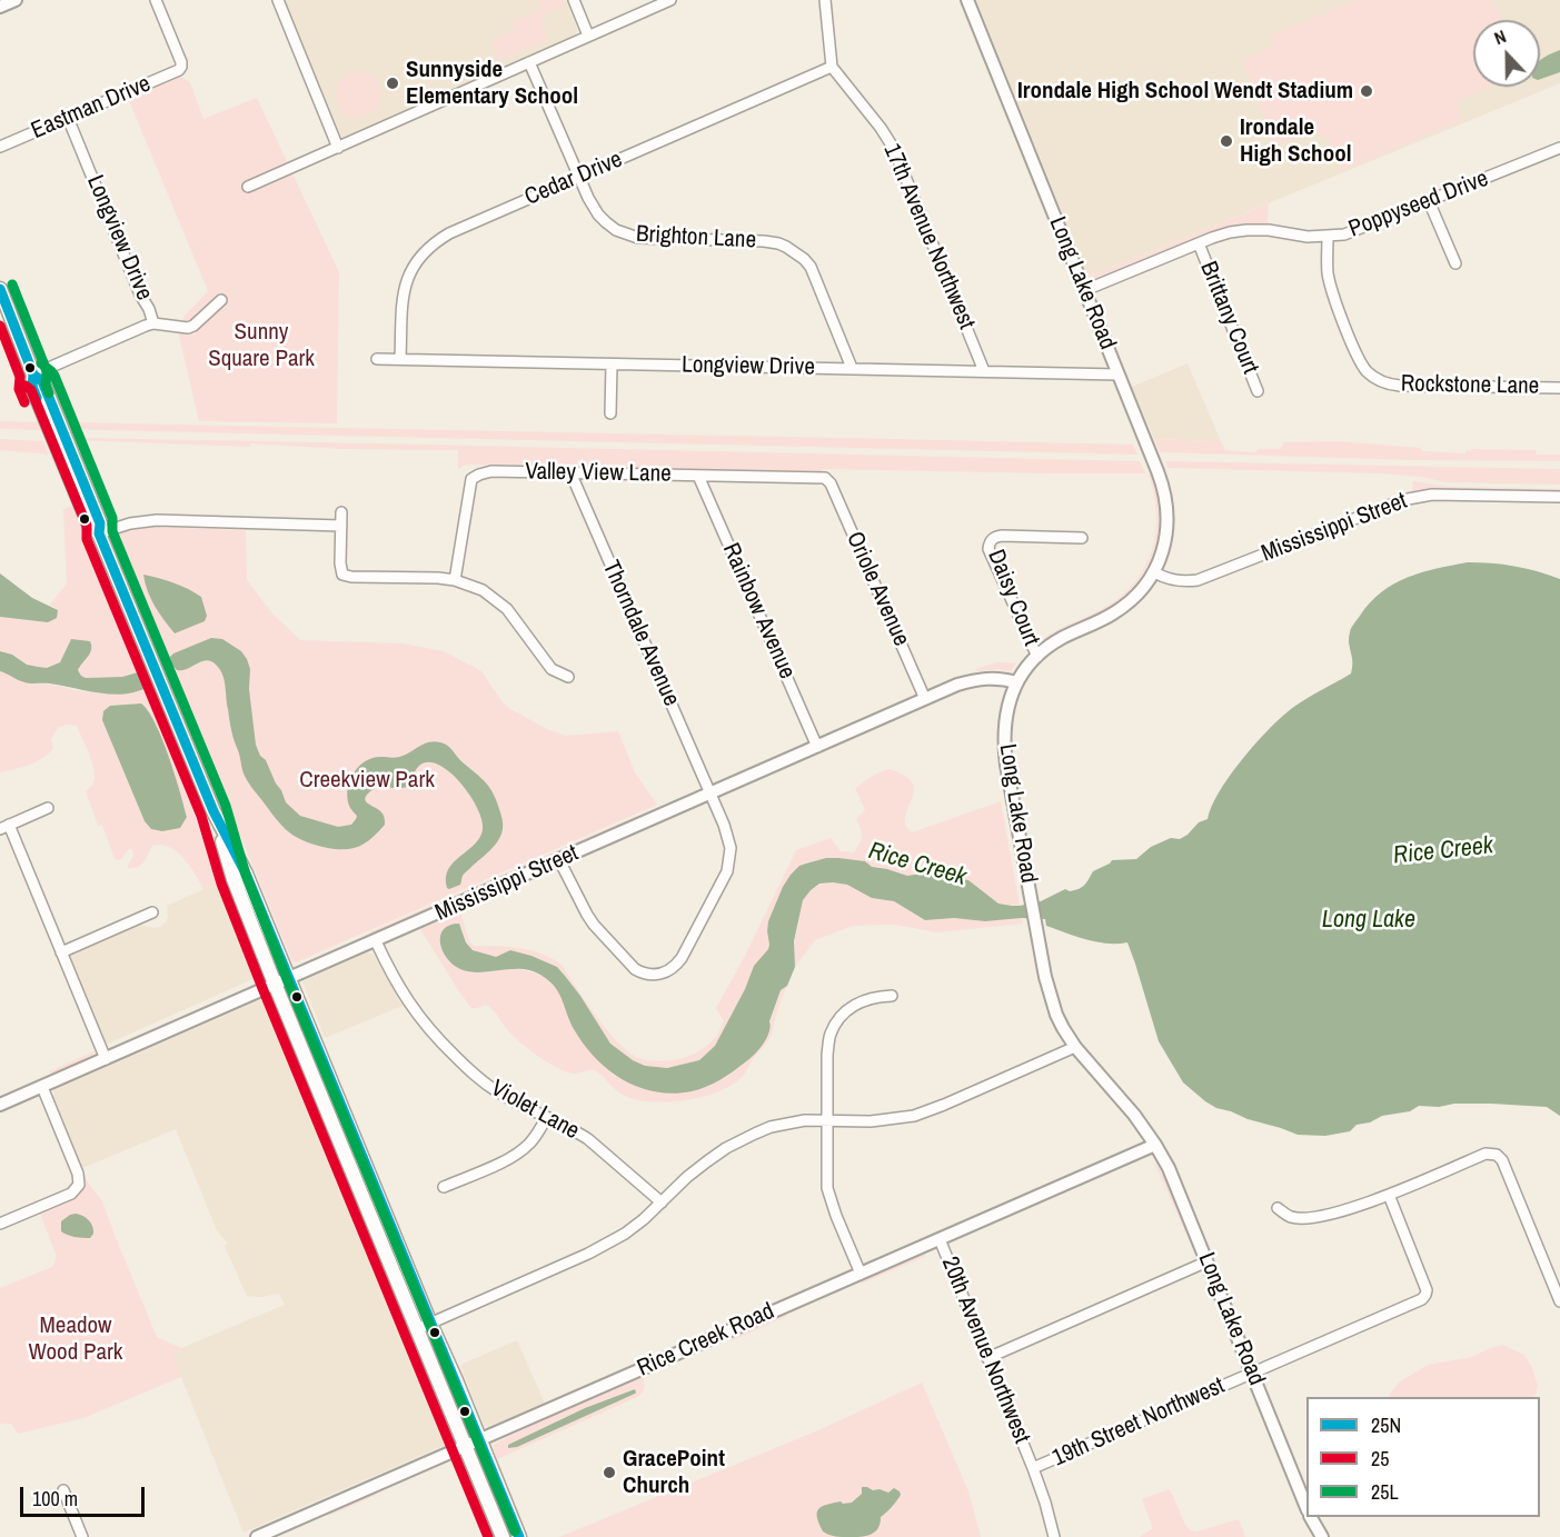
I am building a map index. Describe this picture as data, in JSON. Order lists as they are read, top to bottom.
{
  "streets": {
    "street": [
      "Eastman Drive",
      "Cedar Drive",
      "Poppyseed Drive",
      "17th Avenue Northwest",
      "Longview Drive",
      "Brighton Lane",
      "Long Lake Road",
      "Brittany Court",
      "Rockstone Lane",
      "Valley View Lane",
      "Mississippi Street",
      "Oriole Avenue",
      "Daisy Court",
      "Rainbow Avenue",
      "Thorndale Avenue",
      "Violet Lane",
      "Rice Creek Road",
      "20th Avenue Northwest",
      "19th Street Northwest"
    ]
  },
  "crossings": [
    ["Eastman Drive", "Longview Drive"],
    ["Cedar Drive", "17th Avenue Northwest"],
    ["Cedar Drive", "Longview Drive"],
    ["Cedar Drive", "Brighton Lane"],
    ["Poppyseed Drive", "Long Lake Road"],
    ["Poppyseed Drive", "Brittany Court"],
    ["Poppyseed Drive", "Rockstone Lane"],
    ["17th Avenue Northwest", "Longview Drive"],
    ["Longview Drive", "Brighton Lane"],
    ["Longview Drive", "Long Lake Road"],
    ["Long Lake Road", "Mississippi Street"],
    ["Long Lake Road", "Daisy Court"],
    ["Long Lake Road", "Rice Creek Road"],
    ["Long Lake Road", "19th Street Northwest"],
    ["Valley View Lane", "Oriole Avenue"],
    ["Valley View Lane", "Rainbow Avenue"],
    ["Valley View Lane", "Thorndale Avenue"],
    ["Mississippi Street", "Oriole Avenue"],
    ["Mississippi Street", "Rainbow Avenue"],
    ["Mississippi Street", "Thorndale Avenue"],
    ["Mississippi Street", "Violet Lane"],
    ["Rice Creek Road", "20th Avenue Northwest"],
    ["20th Avenue Northwest", "19th Street Northwest"]
  ],
  "water": ["Rice Creek", "Long Lake"],
  "parks": ["Sunny Square Park", "Creekview Park", "Meadow Wood Park"],
  "places": [
    "Sunnyside Elementary School",
    "Irondale High School Wendt Stadium",
    "Irondale High School",
    "GracePoint Church"
  ],
  "lines": ["transit line 25L", "transit line 25N", "transit line 25"],
  "legend": ["25N", "25", "25L"],
  "scale_bar": "100 m",
  "north": "top"
}
